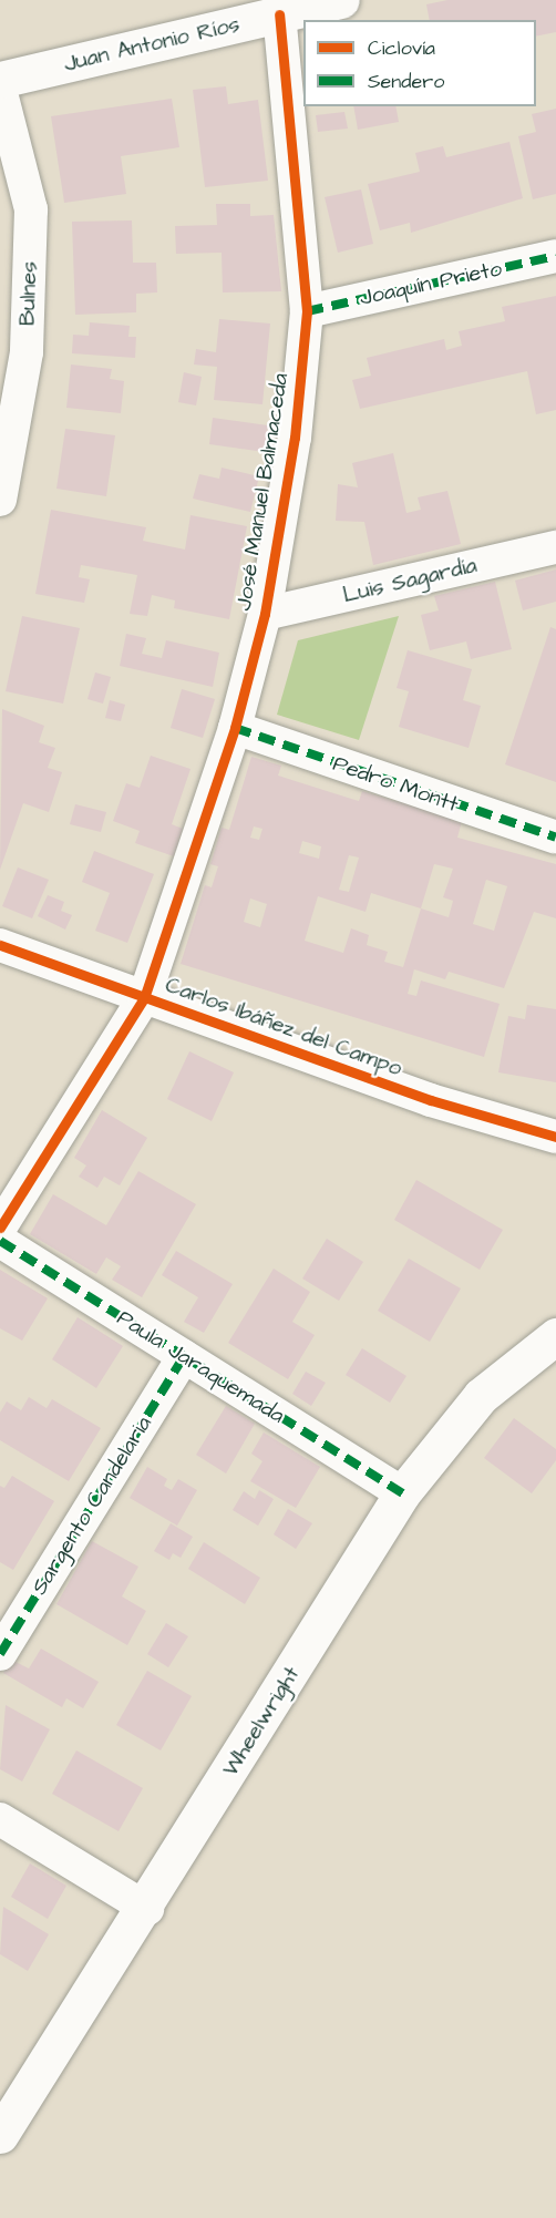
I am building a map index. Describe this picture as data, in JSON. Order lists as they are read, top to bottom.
{
  "streets": {
    "main road": ["Juan Antonio Ríos", "Wheelwright"],
    "street": [
      "Joaquín Prieto",
      "Bulnes",
      "José Manuel Balmaceda",
      "Luis Sagardía",
      "Pedro Montt",
      "Carlos Ibáñez del Campo",
      "Paula Jaraquemada",
      "Sargento Candelaria"
    ]
  },
  "crossings": [
    ["Juan Antonio Ríos", "José Manuel Balmaceda"],
    ["Joaquín Prieto", "José Manuel Balmaceda"],
    ["José Manuel Balmaceda", "Luis Sagardía"],
    ["José Manuel Balmaceda", "Pedro Montt"],
    ["José Manuel Balmaceda", "Carlos Ibáñez del Campo"],
    ["Paula Jaraquemada", "Sargento Candelaria"],
    ["Paula Jaraquemada", "Wheelwright"]
  ],
  "legend": ["Ciclovía", "Sendero"]
}
